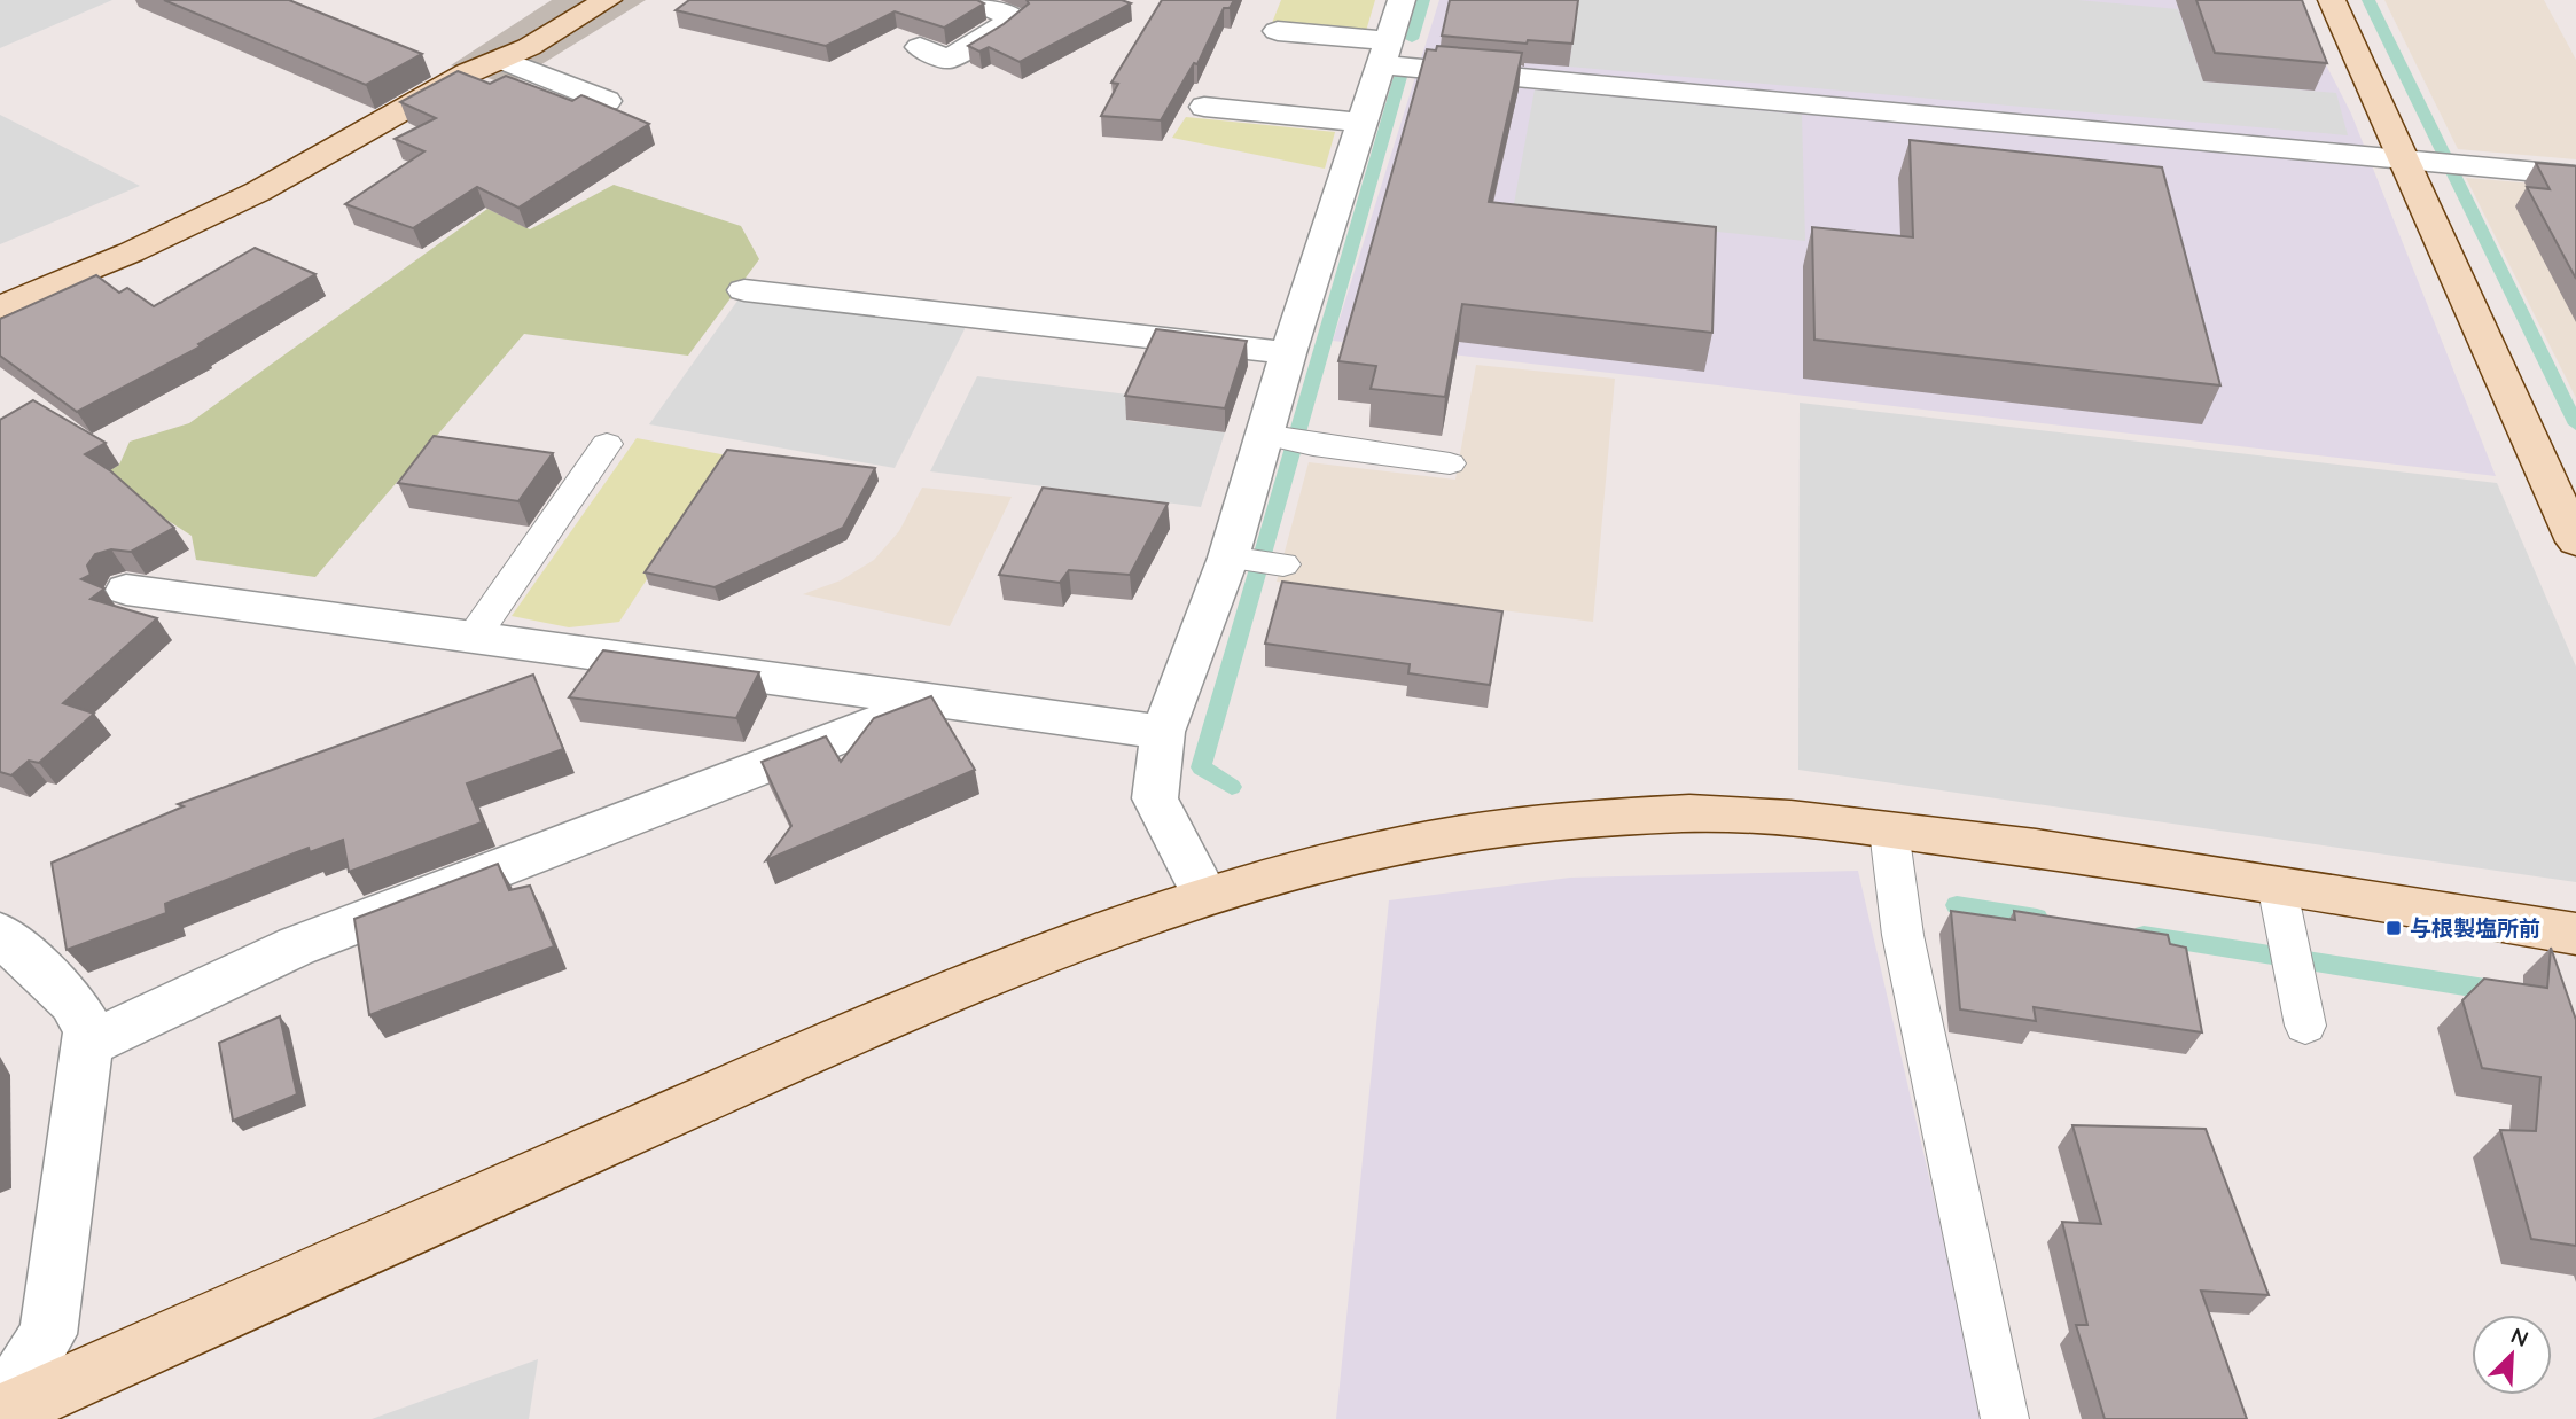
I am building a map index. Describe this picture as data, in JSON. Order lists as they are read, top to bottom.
{
  "places": {
    "transit": ["与根製塩所前"]
  },
  "north": "top right"
}
